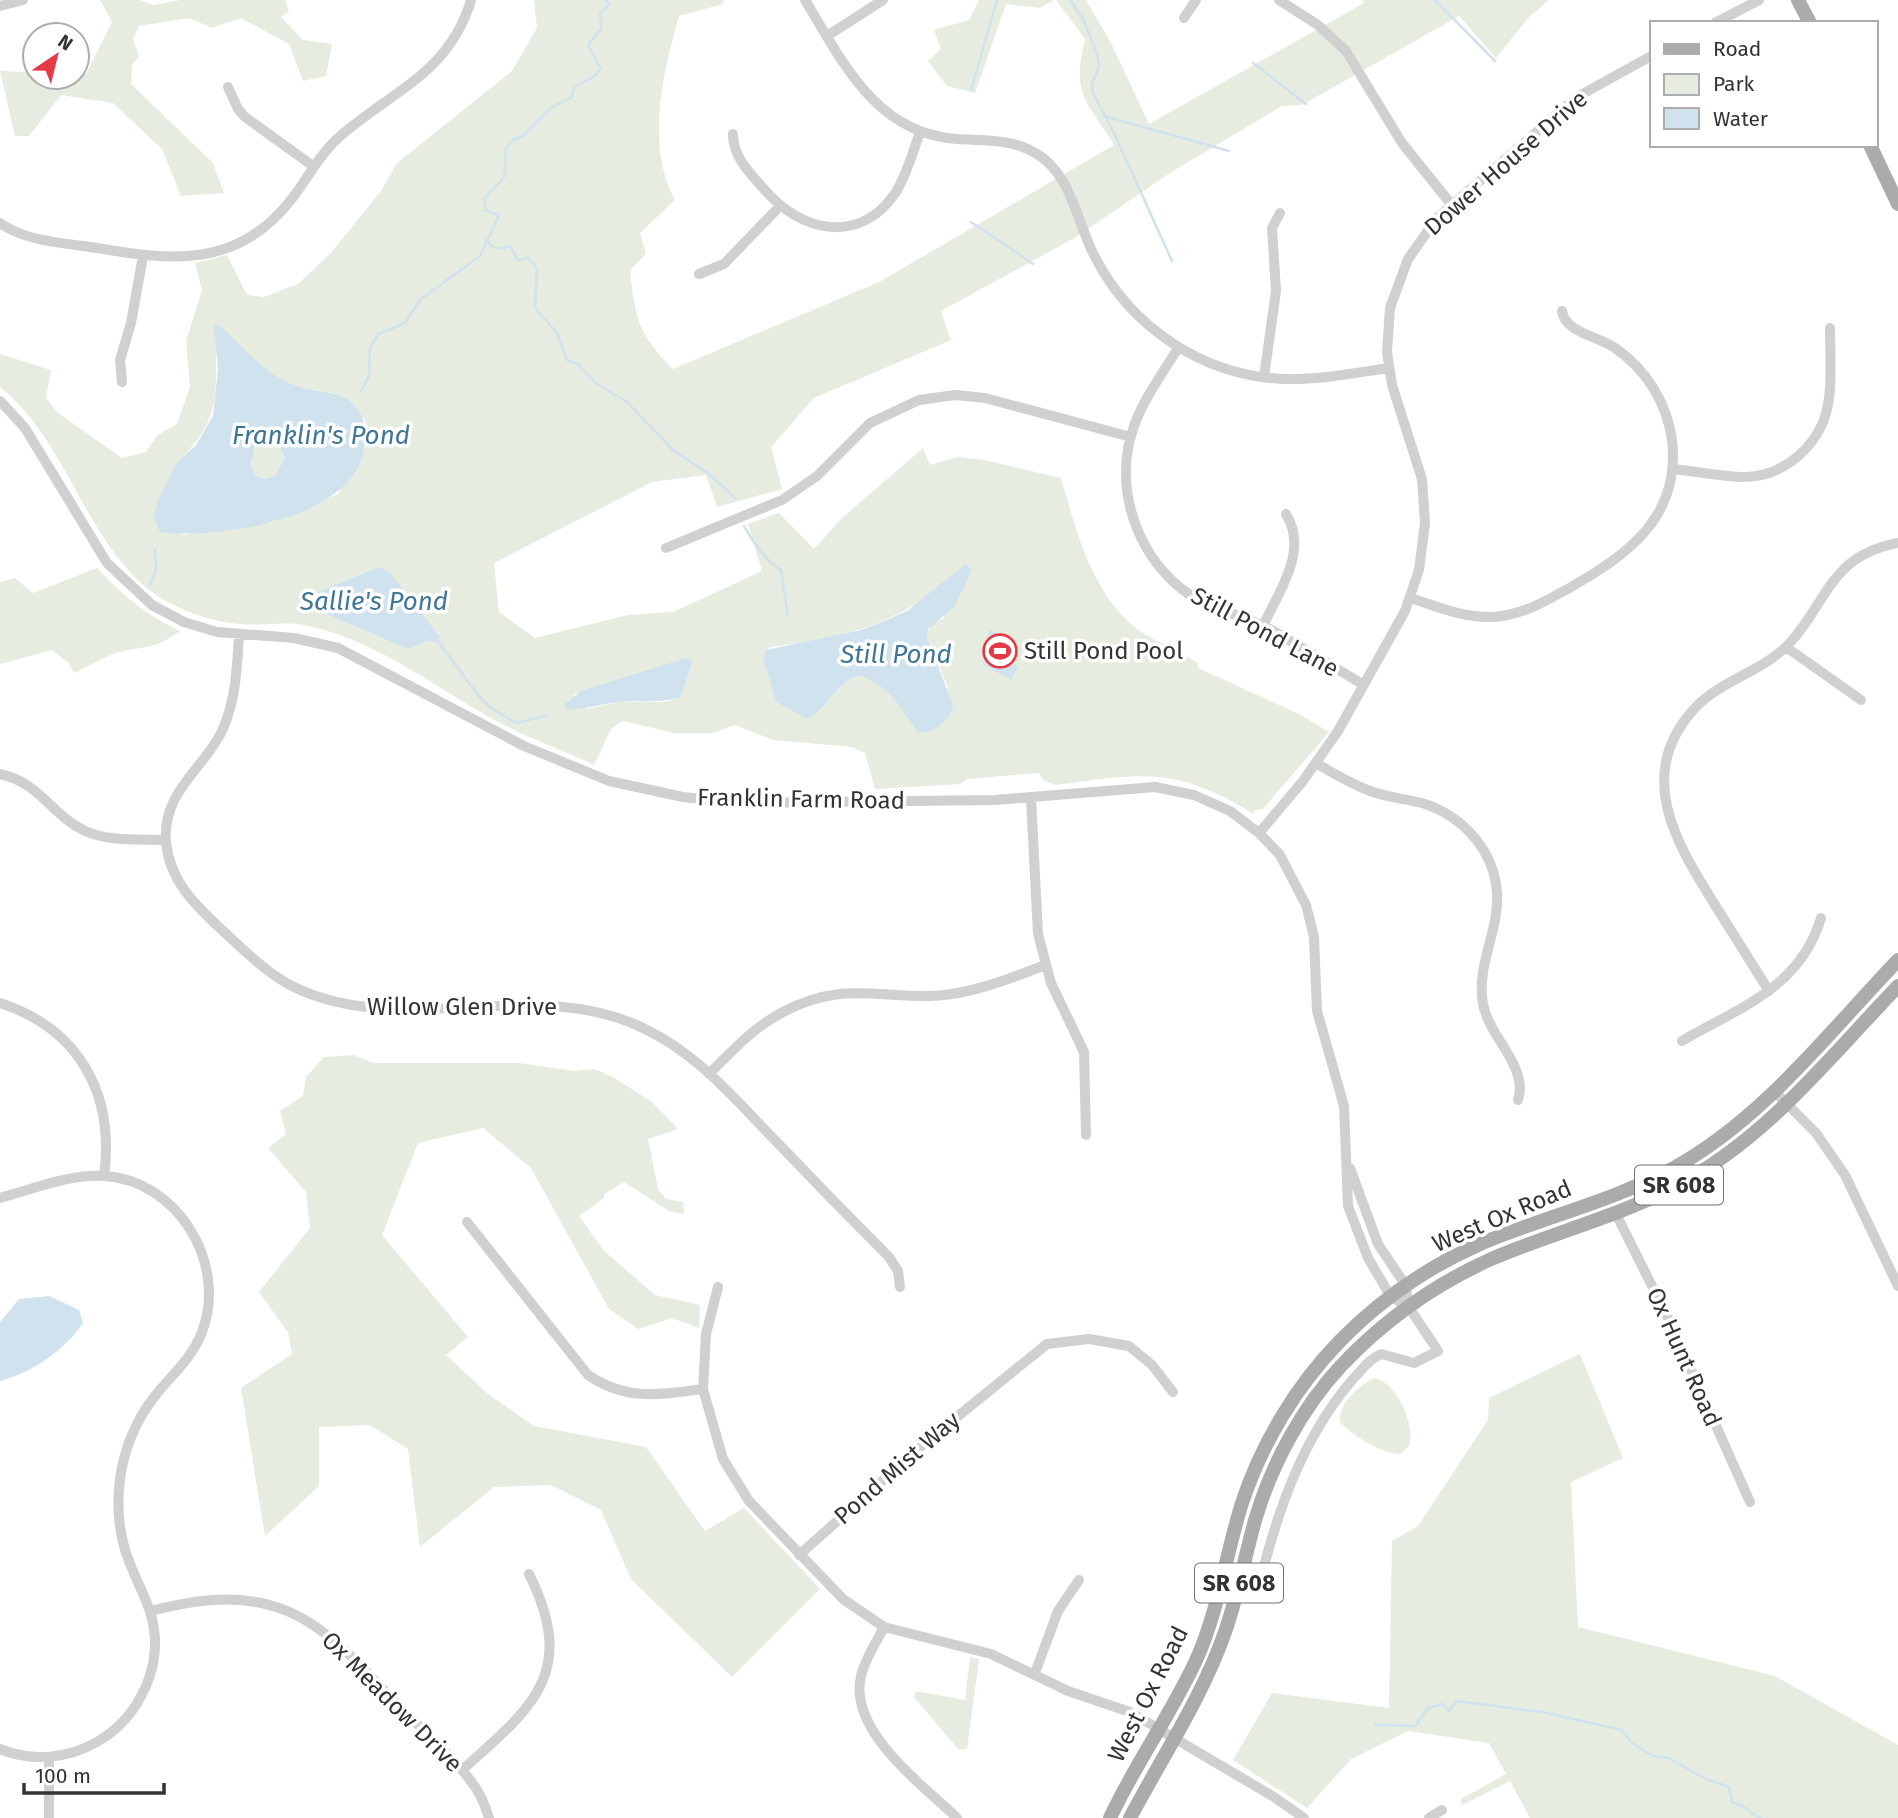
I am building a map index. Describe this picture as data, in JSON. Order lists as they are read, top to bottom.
{
  "streets": {
    "main road": ["SR 608", "West Ox Road"],
    "street": [
      "Dower House Drive",
      "Still Pond Lane",
      "Franklin Farm Road",
      "Willow Glen Drive",
      "Ox Hunt Road",
      "Pond Mist Way",
      "Ox Meadow Drive"
    ]
  },
  "crossings": [
    ["Dower House Drive", "Still Pond Lane"],
    ["Dower House Drive", "Franklin Farm Road"],
    ["Franklin Farm Road", "Willow Glen Drive"],
    ["Franklin Farm Road", "West Ox Road"],
    ["West Ox Road", "Ox Hunt Road"]
  ],
  "water": ["Franklin's Pond", "Sallie's Pond", "Still Pond"],
  "places": {
    "sports": ["Still Pond Pool"]
  },
  "legend": ["Road", "Park", "Water"],
  "scale_bar": "100 m",
  "north": "top right"
}
